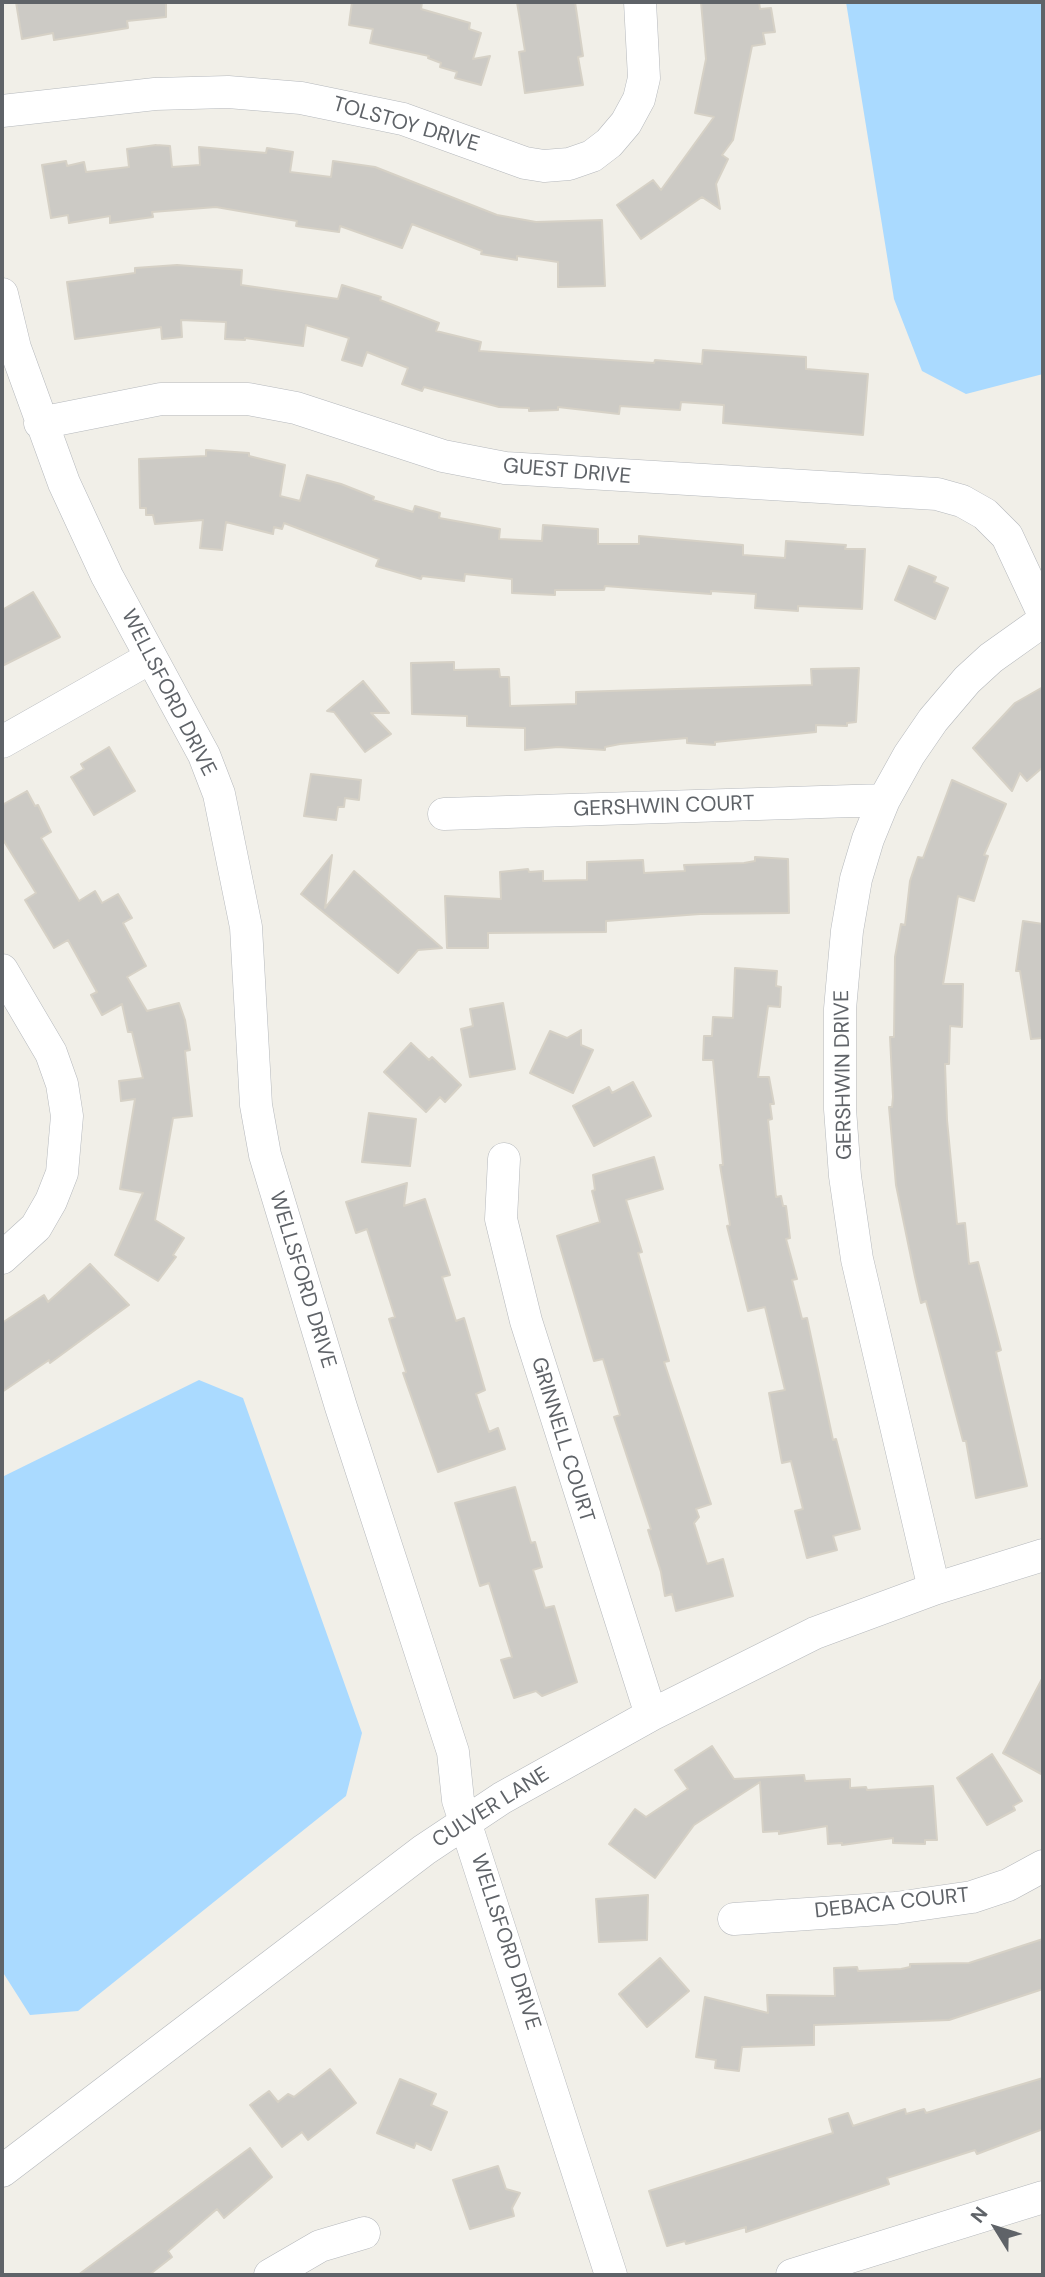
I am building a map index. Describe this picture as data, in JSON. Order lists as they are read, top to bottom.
{
  "streets": {
    "street": [
      "TOLSTOY DRIVE",
      "GUEST DRIVE",
      "WELLSFORD DRIVE",
      "GERSHWIN COURT",
      "GERSHWIN DRIVE",
      "GRINNELL COURT",
      "CULVER LANE",
      "DEBACA COURT"
    ]
  },
  "crossings": [
    ["GUEST DRIVE", "WELLSFORD DRIVE"],
    ["WELLSFORD DRIVE", "CULVER LANE"],
    ["GERSHWIN COURT", "GERSHWIN DRIVE"],
    ["GERSHWIN DRIVE", "CULVER LANE"],
    ["GRINNELL COURT", "CULVER LANE"]
  ],
  "north": "top left"
}
